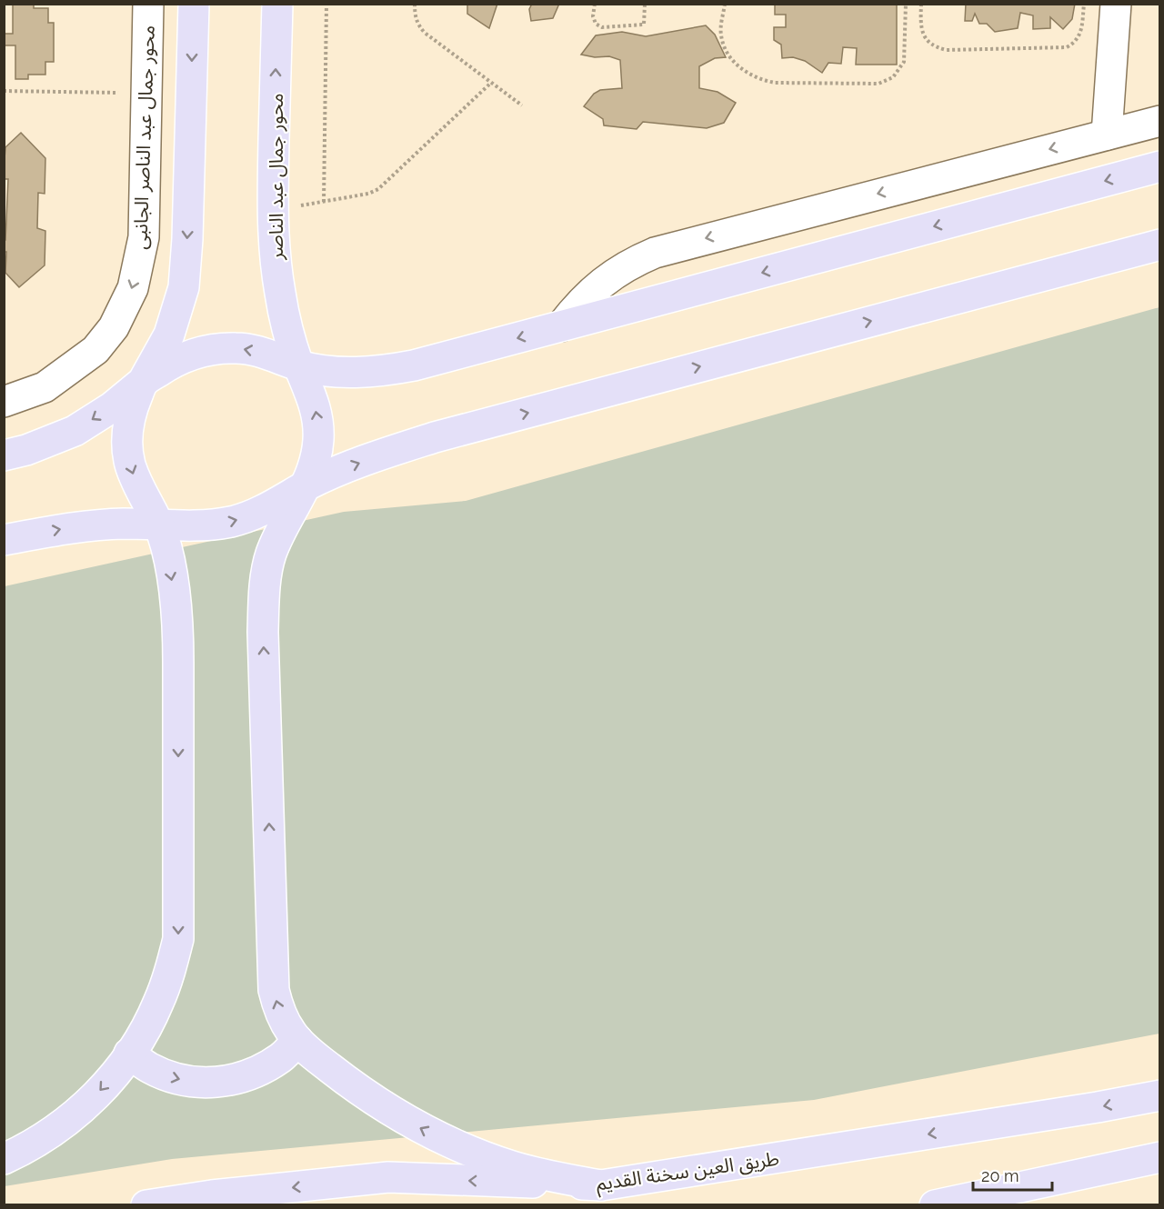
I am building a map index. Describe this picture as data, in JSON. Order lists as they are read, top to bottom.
{
  "streets": {
    "main road": ["محور جمال عبد الناصر", "طريق العين سخنة القديم"],
    "street": ["محور جمال عبد الناصر الجانبى"]
  },
  "crossings": [
    ["محور جمال عبد الناصر", "طريق العين سخنة القديم"]
  ],
  "one_way": ["محور جمال عبد الناصر الجانبى", "طريق العين سخنة القديم"],
  "scale_bar": "20 m"
}
